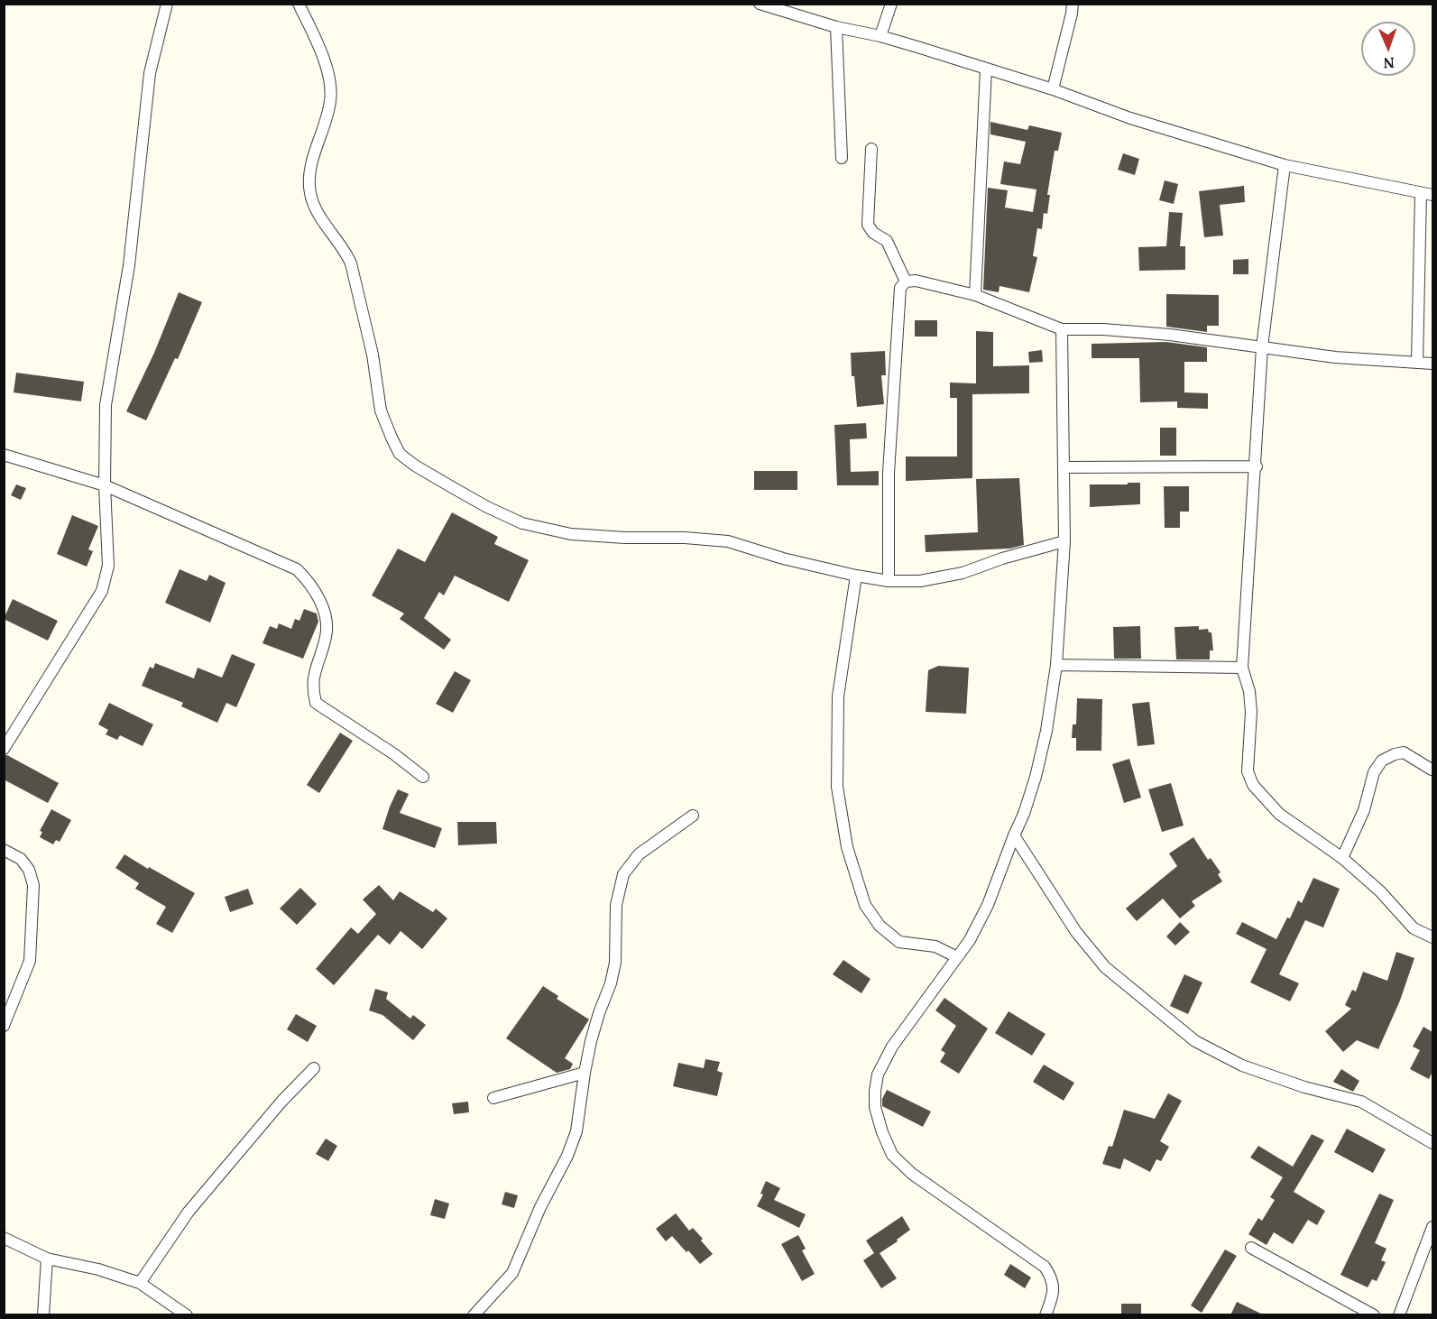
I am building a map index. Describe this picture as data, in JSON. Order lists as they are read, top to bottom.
{
  "north": "bottom"
}
